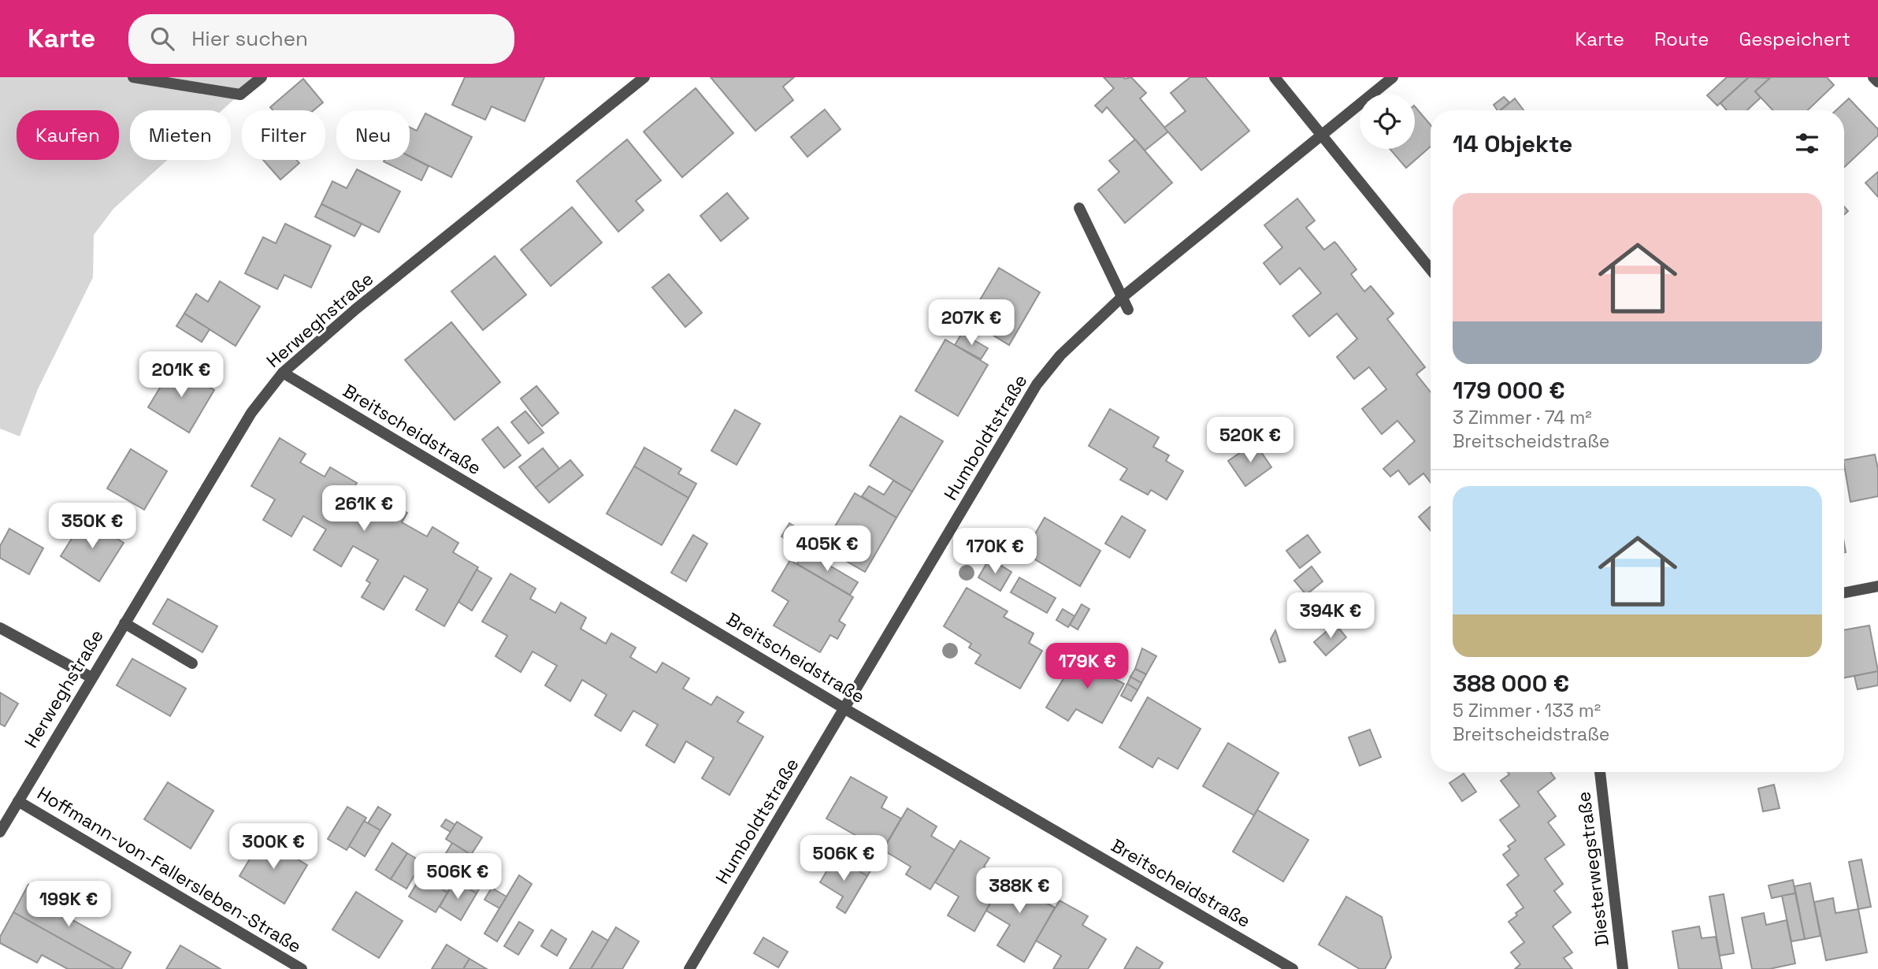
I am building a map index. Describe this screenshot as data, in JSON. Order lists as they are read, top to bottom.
{
  "streets": {
    "street": [
      "Herweghstraße",
      "Breitscheidstraße",
      "Humboldtstraße",
      "Diesterwegstraße",
      "Hoffmann-von-Fallersleben-Straße"
    ]
  },
  "crossings": [
    ["Herweghstraße", "Breitscheidstraße"],
    ["Herweghstraße", "Hoffmann-von-Fallersleben-Straße"],
    ["Breitscheidstraße", "Humboldtstraße"]
  ],
  "page": {
    "header": "Karte",
    "search": "Hier suchen",
    "nav": ["Karte", "Route", "Gespeichert"],
    "chip": [
      "Kaufen",
      "Mieten",
      "Filter",
      "Neu"
    ],
    "heading": "14 Objekte",
    "list": [
      {
        "name": "179 000 €",
        "note": "3 Zimmer · 74 m² · Breitscheidstraße"
      },
      {
        "name": "388 000 €",
        "note": "5 Zimmer · 133 m² · Breitscheidstraße"
      }
    ],
    "price": [
      "207K €",
      "201K €",
      "520K €",
      "261K €",
      "350K €",
      "405K €",
      "170K €",
      "394K €",
      "179K €",
      "300K €",
      "506K €",
      "506K €",
      "388K €",
      "199K €"
    ]
  }
}
